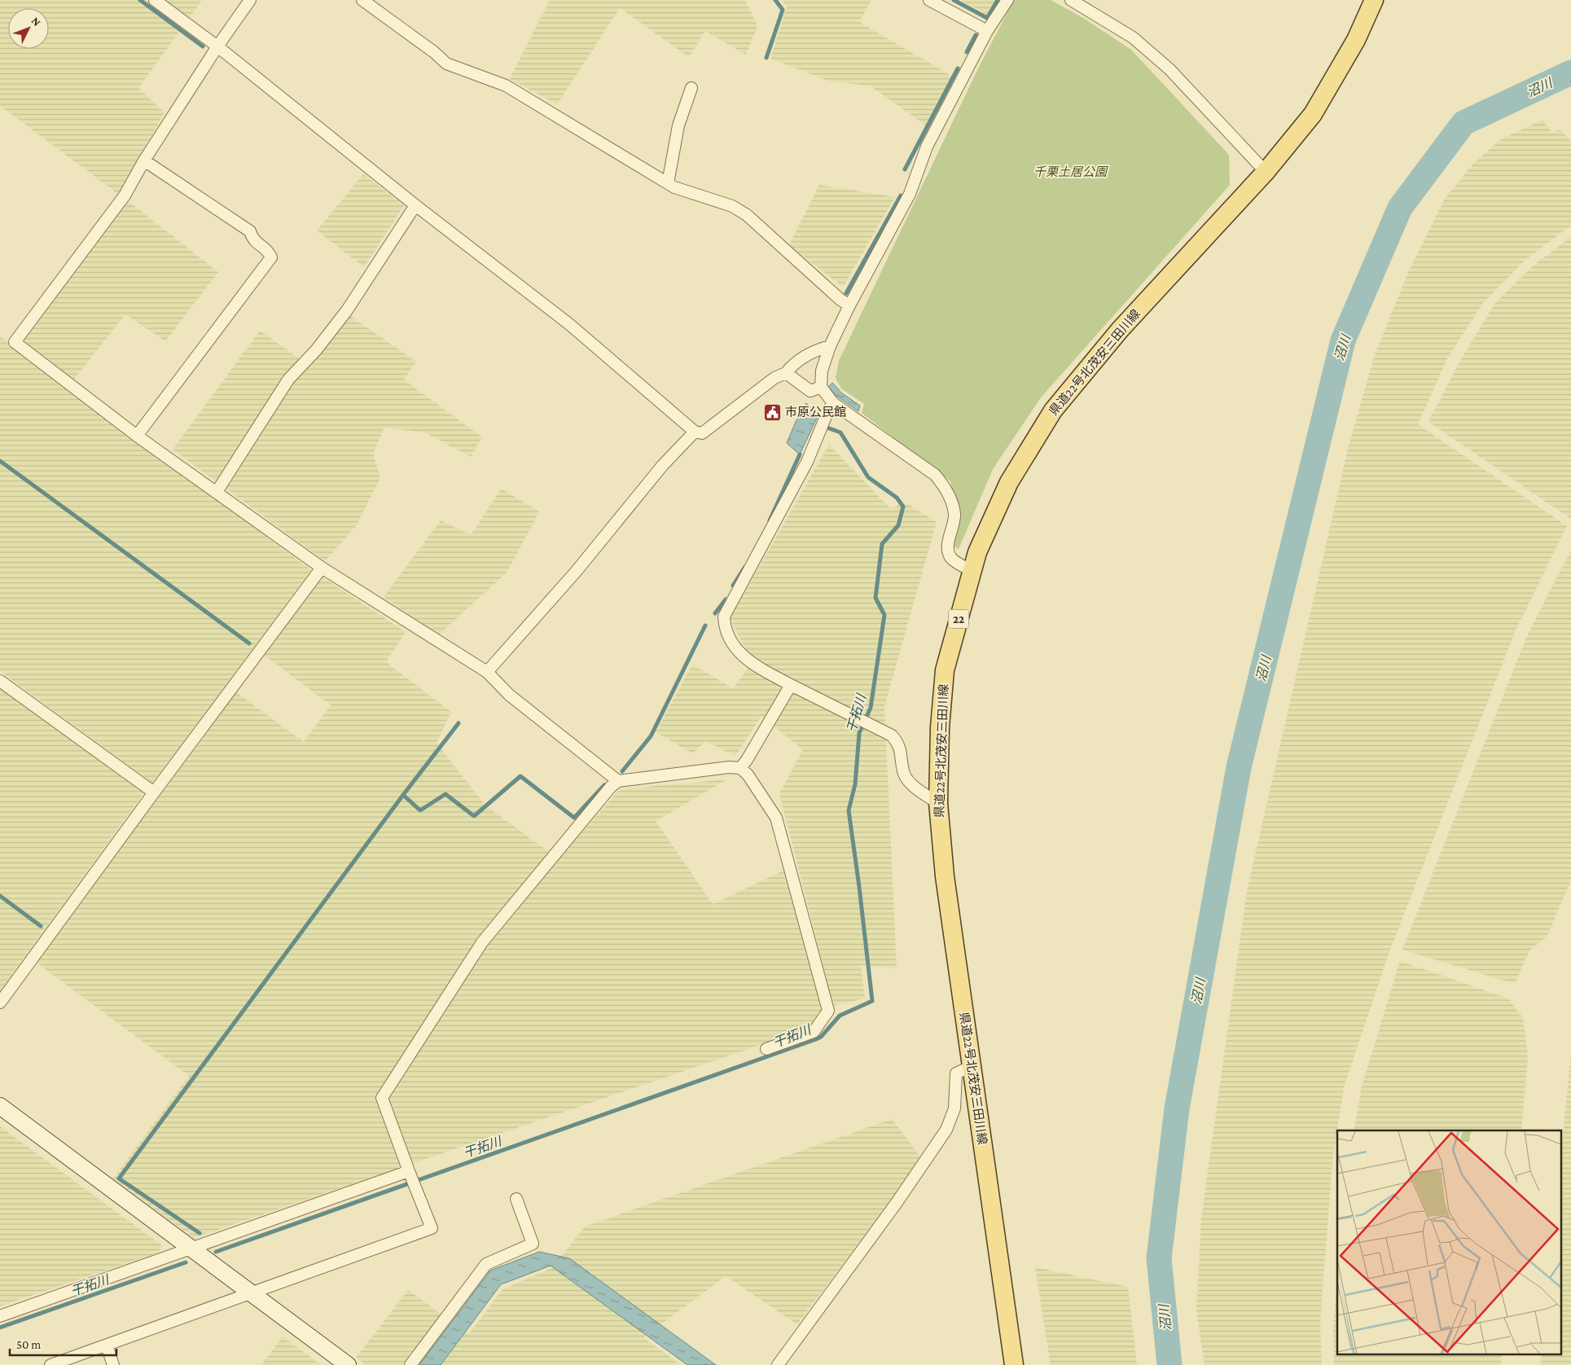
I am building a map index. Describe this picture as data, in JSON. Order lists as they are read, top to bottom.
{
  "streets": {
    "main road": ["県道22号北茂安三田川線", "22"]
  },
  "water": ["沼川", "干拓川"],
  "parks": ["千栗土居公園"],
  "places": {
    "public building": ["市原公民館"]
  },
  "scale_bar": "50 m",
  "north": "top right"
}
